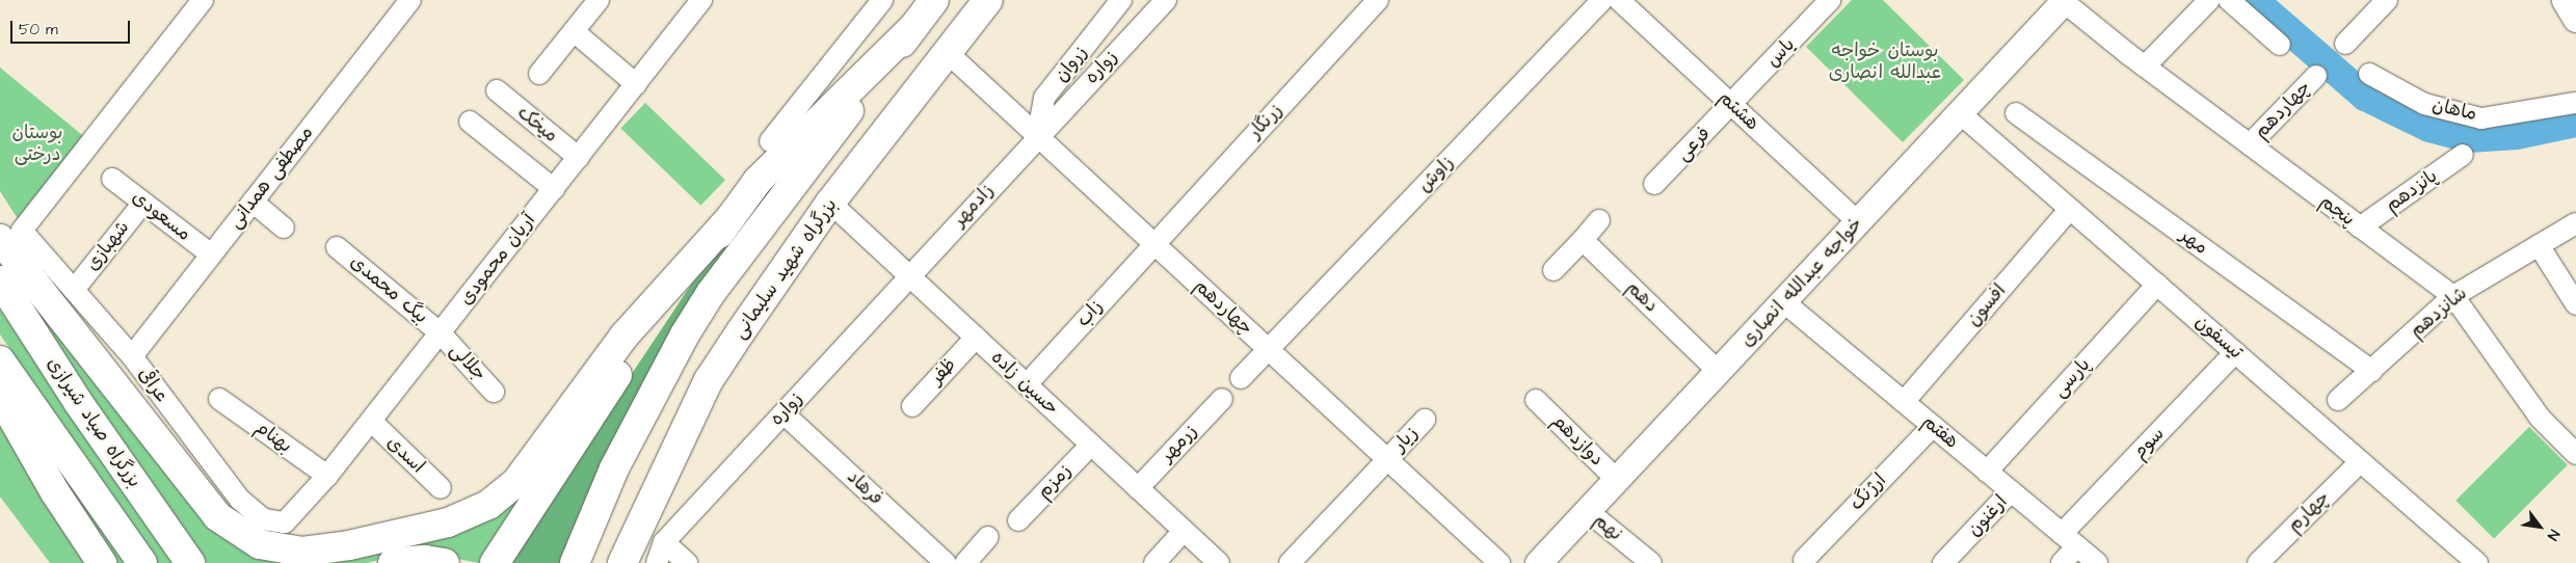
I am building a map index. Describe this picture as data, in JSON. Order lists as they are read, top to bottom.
{
  "streets": {
    "highway": ["بزرگراه شهید سلیمانی", "بزرگراه صیاد شیرازی"],
    "main road": ["خواجه عبدالله انصاری"],
    "street": [
      "یاس",
      "زروان",
      "زواره",
      "چهاردهم",
      "ماهان",
      "هشتم",
      "زرنگار",
      "میخک",
      "فرعی",
      "زاوش",
      "مصطفی همدانی",
      "پانزدهم",
      "زادمهر",
      "پنجم",
      "مسعودی",
      "مهر",
      "شهبازی",
      "آریان محمودی",
      "بیگ محمدی",
      "دهم",
      "افسون",
      "شانزدهم",
      "زاب",
      "تیسفون",
      "جلالی",
      "ظفر",
      "پارسی",
      "حسین زاده",
      "عراقی",
      "هفتم",
      "بهنام",
      "زیار",
      "دوازدهم",
      "زرمهر",
      "سوم",
      "اسدی",
      "زمزم",
      "فرهاد",
      "ارژنگ",
      "چهارم",
      "ارغنون",
      "نهم"
    ]
  },
  "crossings": [
    ["یاس", "هشتم"],
    ["یاس", "فرعی"],
    ["زروان", "زواره"],
    ["زروان", "چهاردهم"],
    ["زروان", "زادمهر"],
    ["زواره", "چهاردهم"],
    ["زواره", "زادمهر"],
    ["زواره", "حسین زاده"],
    ["زواره", "فرهاد"],
    ["چهاردهم", "زرنگار"],
    ["چهاردهم", "زاوش"],
    ["چهاردهم", "زادمهر"],
    ["چهاردهم", "پنجم"],
    ["چهاردهم", "بزرگراه شهید سلیمانی"],
    ["چهاردهم", "زاب"],
    ["چهاردهم", "زیار"],
    ["هشتم", "فرعی"],
    ["هشتم", "خواجه عبدالله انصاری"],
    ["زرنگار", "زاب"],
    ["میخک", "آریان محمودی"],
    ["مصطفی همدانی", "مسعودی"],
    ["مصطفی همدانی", "عراقی"],
    ["پانزدهم", "پنجم"],
    ["زادمهر", "حسین زاده"],
    ["پنجم", "خواجه عبدالله انصاری"],
    ["پنجم", "شانزدهم"],
    ["مسعودی", "شهبازی"],
    ["مهر", "شانزدهم"],
    ["شهبازی", "عراقی"],
    ["آریان محمودی", "بیگ محمدی"],
    ["آریان محمودی", "جلالی"],
    ["آریان محمودی", "عراقی"],
    ["آریان محمودی", "بهنام"],
    ["آریان محمودی", "اسدی"],
    ["بزرگراه شهید سلیمانی", "حسین زاده"],
    ["خواجه عبدالله انصاری", "دهم"],
    ["خواجه عبدالله انصاری", "تیسفون"],
    ["خواجه عبدالله انصاری", "هفتم"],
    ["خواجه عبدالله انصاری", "دوازدهم"],
    ["خواجه عبدالله انصاری", "نهم"],
    ["بیگ محمدی", "جلالی"],
    ["افسون", "تیسفون"],
    ["افسون", "هفتم"],
    ["زاب", "حسین زاده"],
    ["تیسفون", "پارسی"],
    ["تیسفون", "سوم"],
    ["تیسفون", "چهارم"],
    ["ظفر", "حسین زاده"],
    ["پارسی", "هفتم"],
    ["حسین زاده", "زرمهر"],
    ["حسین زاده", "زمزم"],
    ["هفتم", "سوم"],
    ["هفتم", "ارژنگ"],
    ["هفتم", "ارغنون"]
  ],
  "parks": ["بوستان خواجه عبدالله انصاری", "بوستان درختی"],
  "scale_bar": "50 m",
  "north": "bottom right"
}
